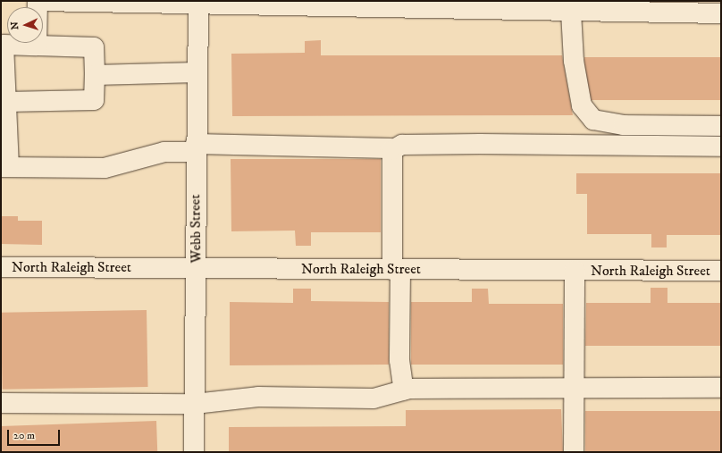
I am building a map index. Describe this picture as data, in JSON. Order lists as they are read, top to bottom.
{
  "streets": {
    "street": ["Webb Street", "North Raleigh Street"]
  },
  "crossings": [
    ["Webb Street", "North Raleigh Street"]
  ],
  "scale_bar": "20 m",
  "north": "left"
}
